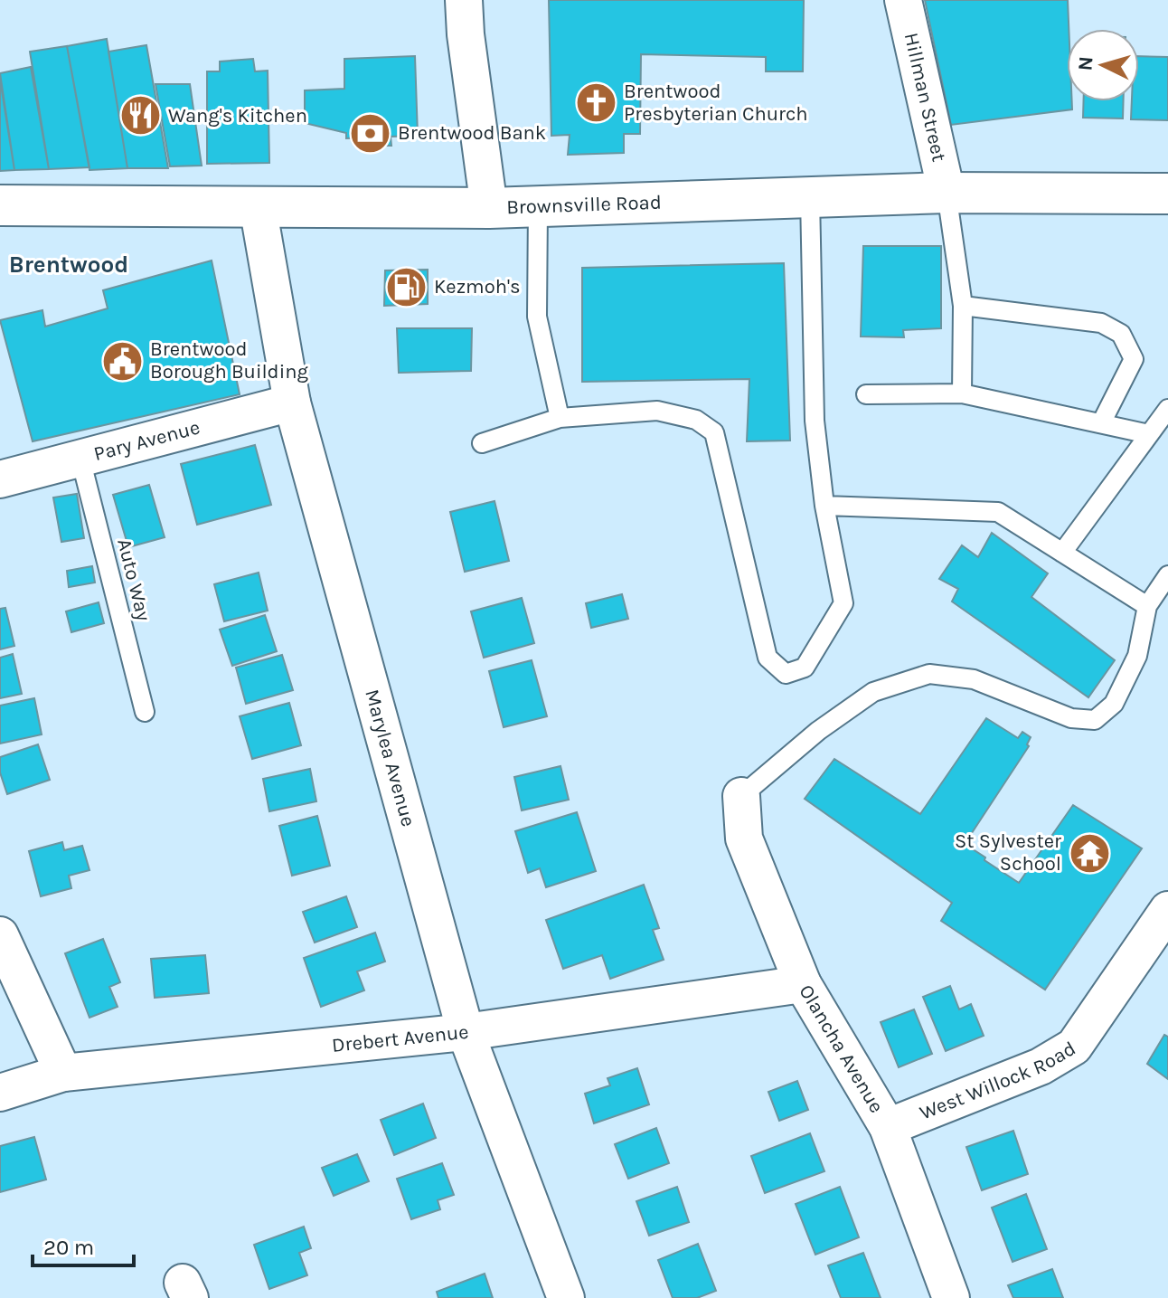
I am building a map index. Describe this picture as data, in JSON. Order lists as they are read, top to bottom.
{
  "streets": {
    "main road": ["Brownsville Road"],
    "street": [
      "Hillman Street",
      "Pary Avenue",
      "Marylea Avenue",
      "Drebert Avenue",
      "Olancha Avenue",
      "West Willock Road"
    ],
    "lane": ["Auto Way"]
  },
  "crossings": [
    ["Hillman Street", "Brownsville Road"],
    ["Brownsville Road", "Marylea Avenue"],
    ["Pary Avenue", "Auto Way"],
    ["Pary Avenue", "Marylea Avenue"],
    ["Marylea Avenue", "Drebert Avenue"],
    ["Drebert Avenue", "Olancha Avenue"],
    ["Olancha Avenue", "West Willock Road"]
  ],
  "districts": ["Brentwood"],
  "places": {
    "church": ["Brentwood Presbyterian Church"],
    "restaurant": ["Wang's Kitchen"],
    "bank": ["Brentwood Bank"],
    "fuel station": ["Kezmoh's"],
    "public building": ["Brentwood Borough Building"],
    "temple": ["St Sylvester School"]
  },
  "scale_bar": "20 m",
  "north": "left"
}
